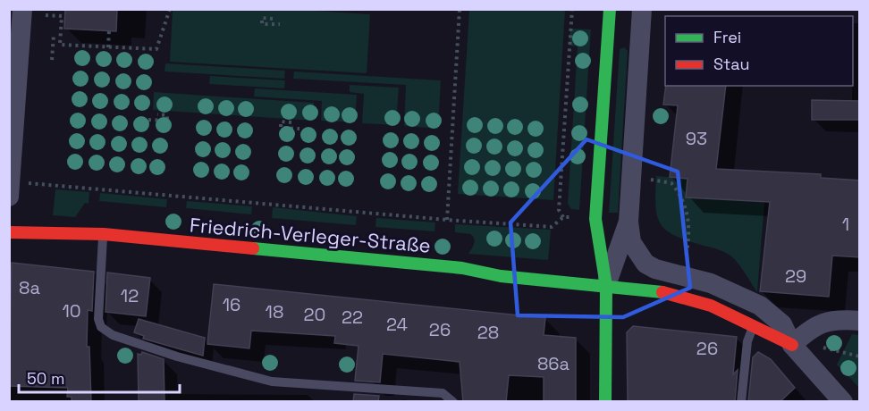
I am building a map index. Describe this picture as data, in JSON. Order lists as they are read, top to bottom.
{
  "streets": {
    "street": ["Friedrich-Verleger-Straße"]
  },
  "house_numbers": [
    "93",
    "1",
    "29",
    "8a",
    "12",
    "16",
    "10",
    "18",
    "20",
    "22",
    "24",
    "26",
    "28",
    "26",
    "86a"
  ],
  "legend": ["Frei", "Stau"],
  "scale_bar": "50 m"
}
